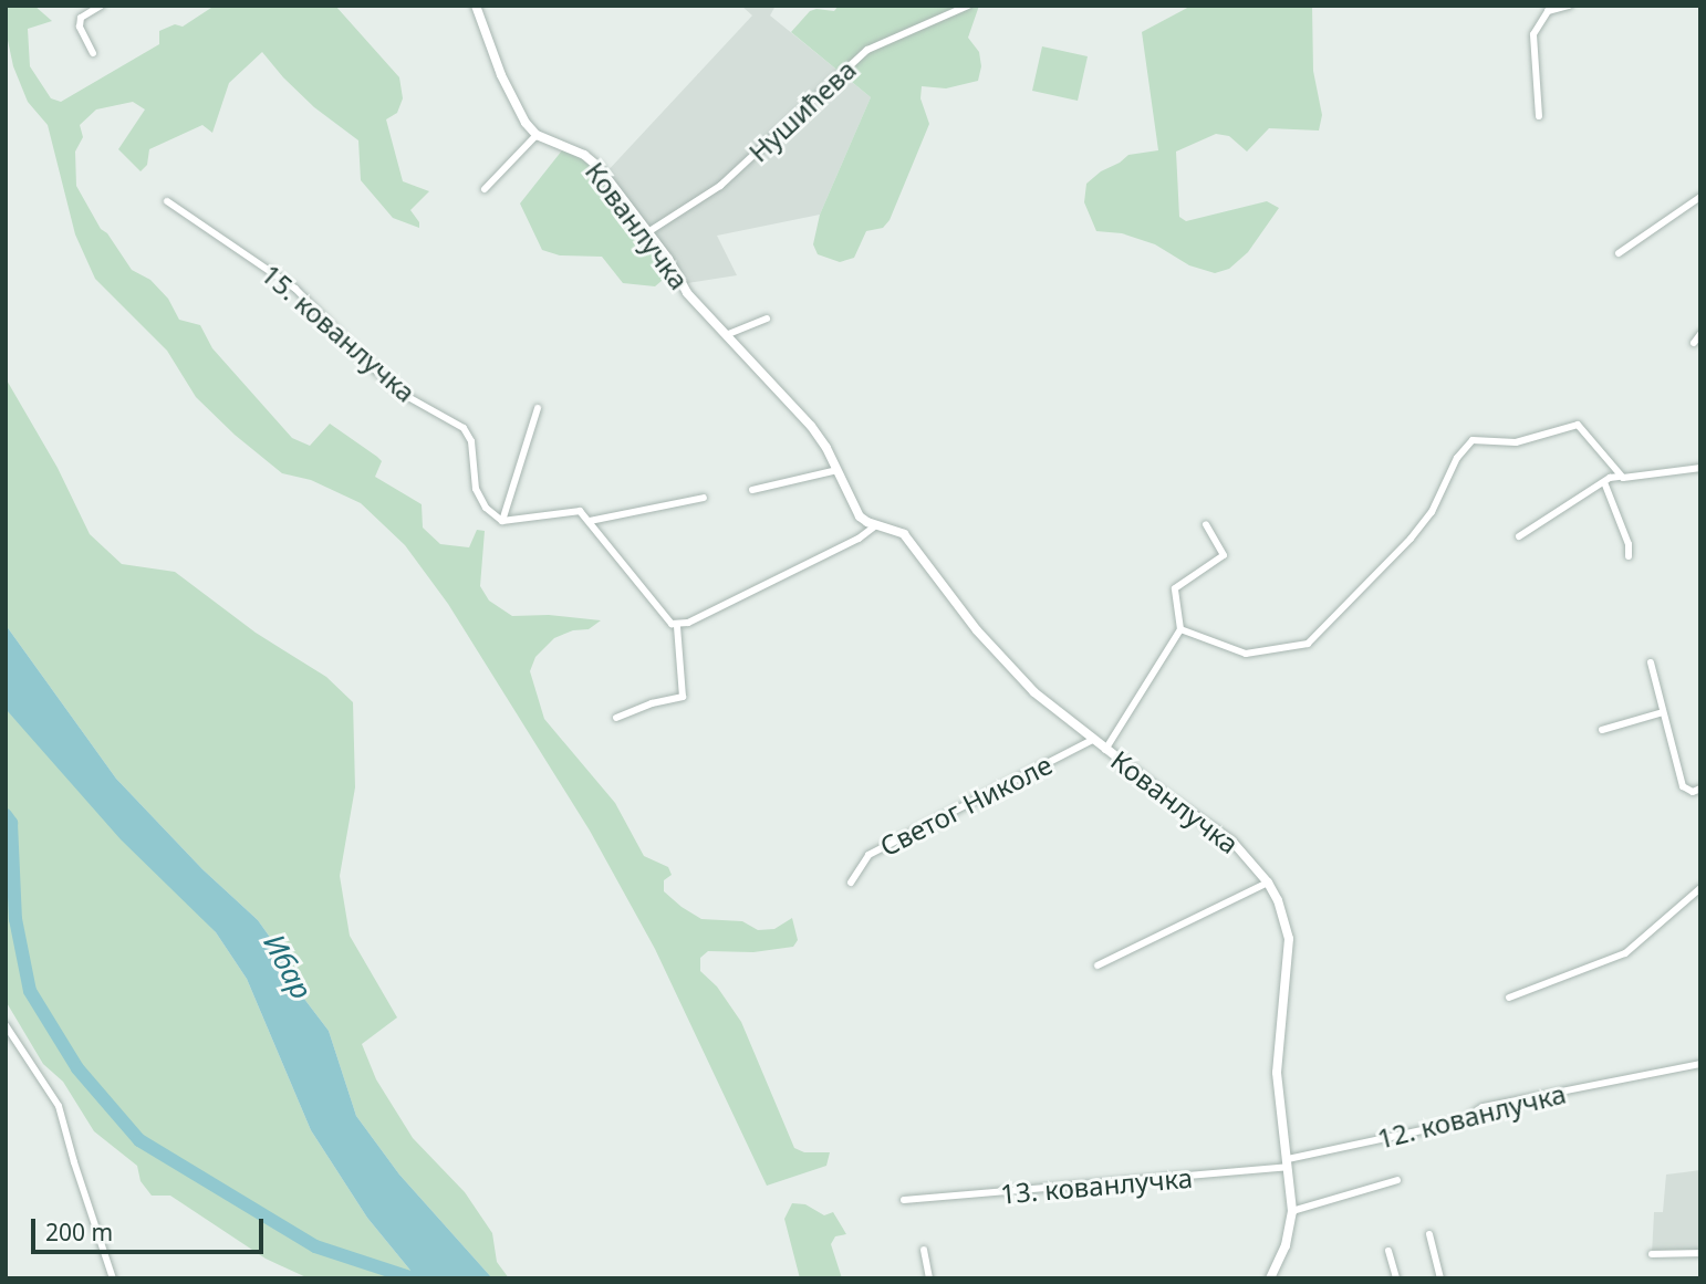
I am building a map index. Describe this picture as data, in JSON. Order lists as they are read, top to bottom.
{
  "streets": {
    "street": [
      "Нушићева",
      "Кованлучка",
      "15. кованлучка",
      "Светог Николе",
      "12. кованлучка",
      "13. кованлучка"
    ]
  },
  "crossings": [
    ["Нушићева", "Кованлучка"],
    ["Кованлучка", "Светог Николе"],
    ["Кованлучка", "12. кованлучка"],
    ["Кованлучка", "13. кованлучка"],
    ["12. кованлучка", "13. кованлучка"]
  ],
  "water": ["Ибар"],
  "scale_bar": "200 m"
}
